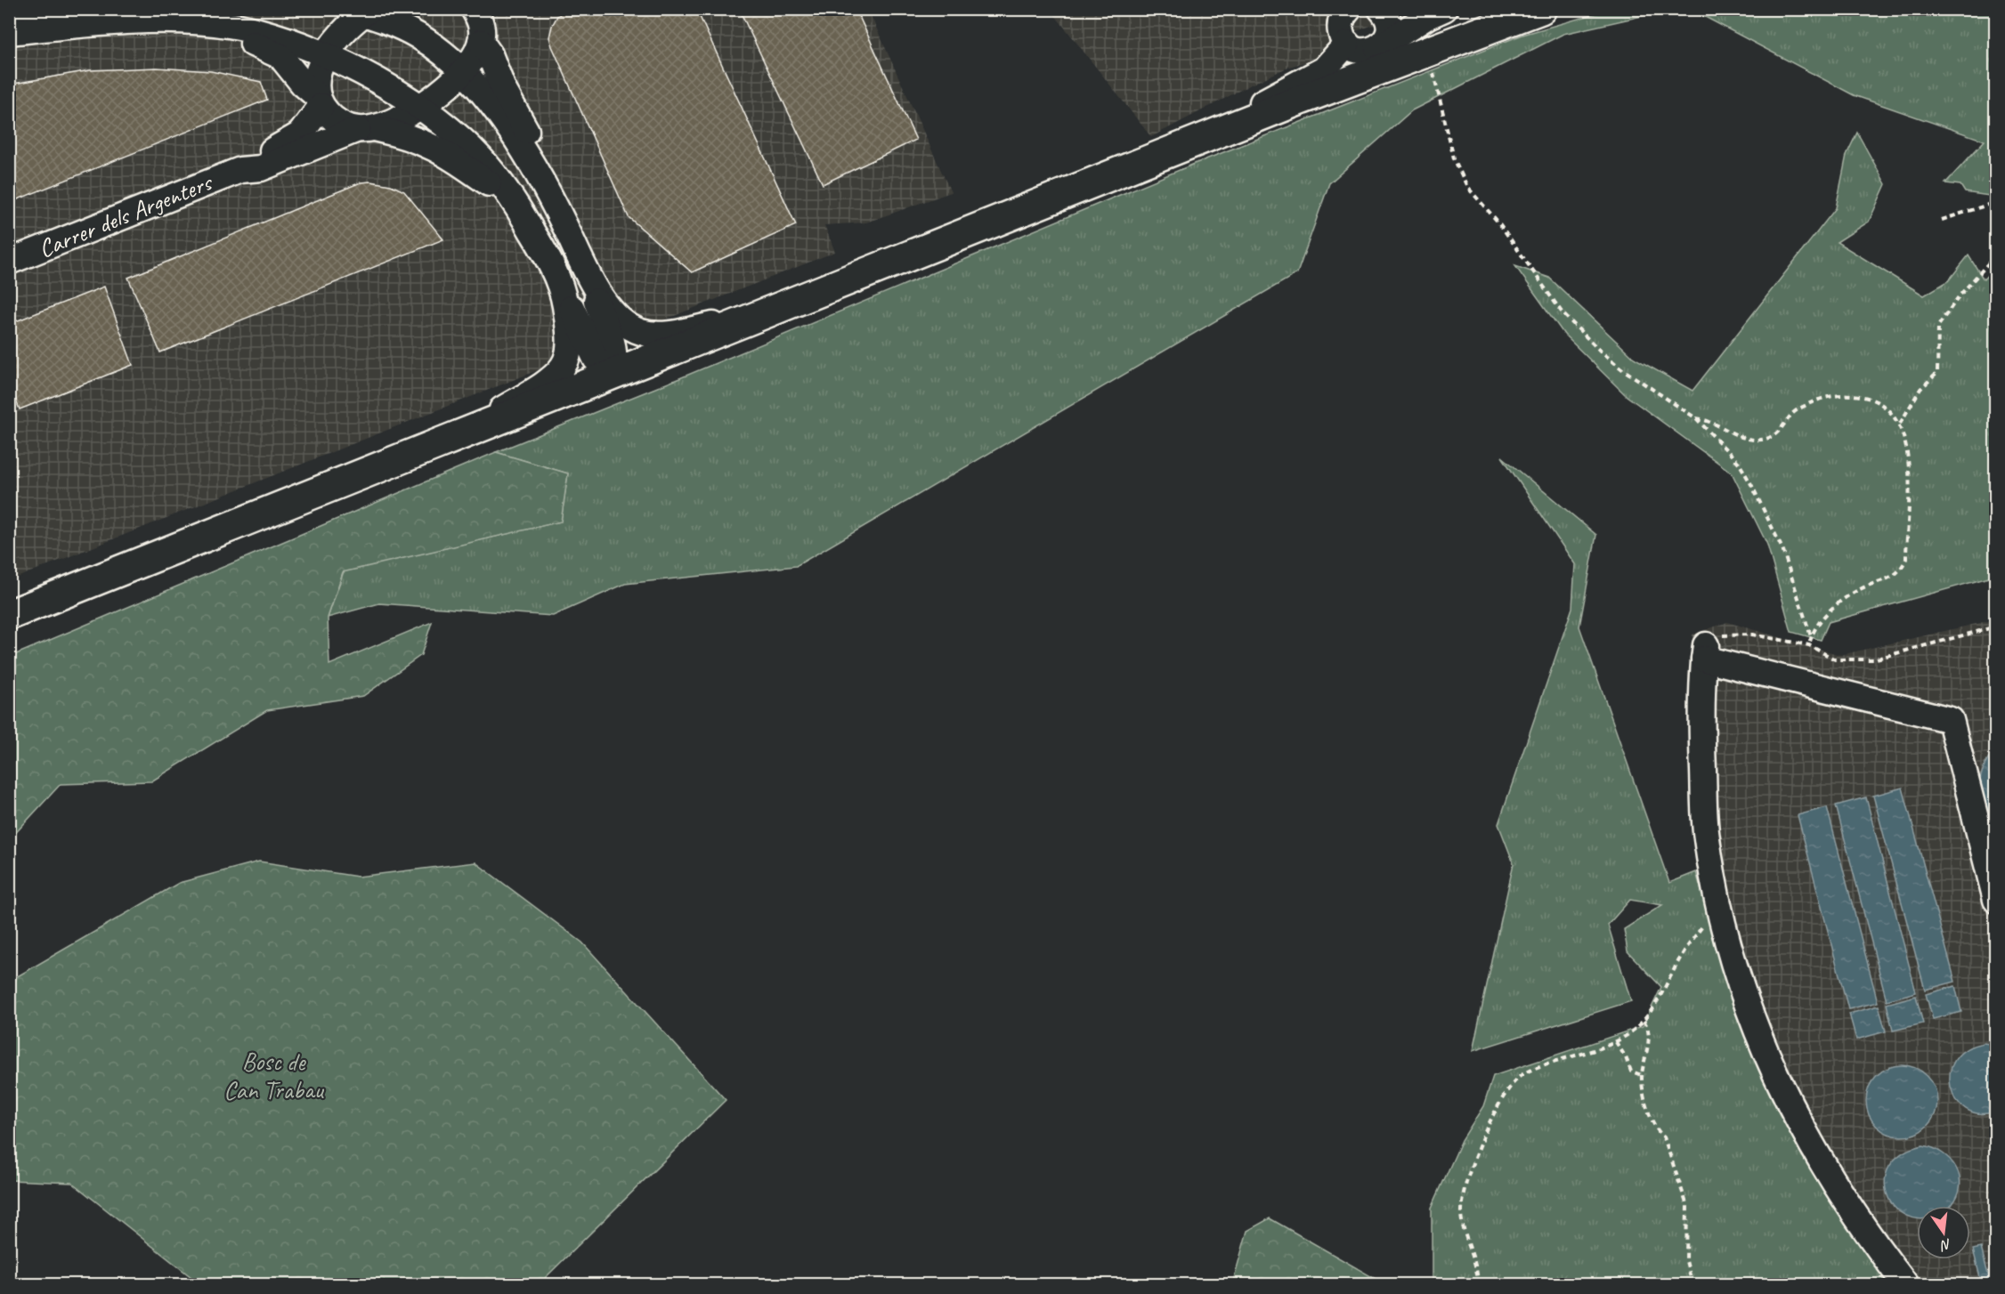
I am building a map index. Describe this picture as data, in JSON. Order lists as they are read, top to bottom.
{
  "streets": {
    "street": ["Carrer dels Argenters"]
  },
  "parks": ["Bosc de Can Trabau"],
  "north": "bottom"
}
